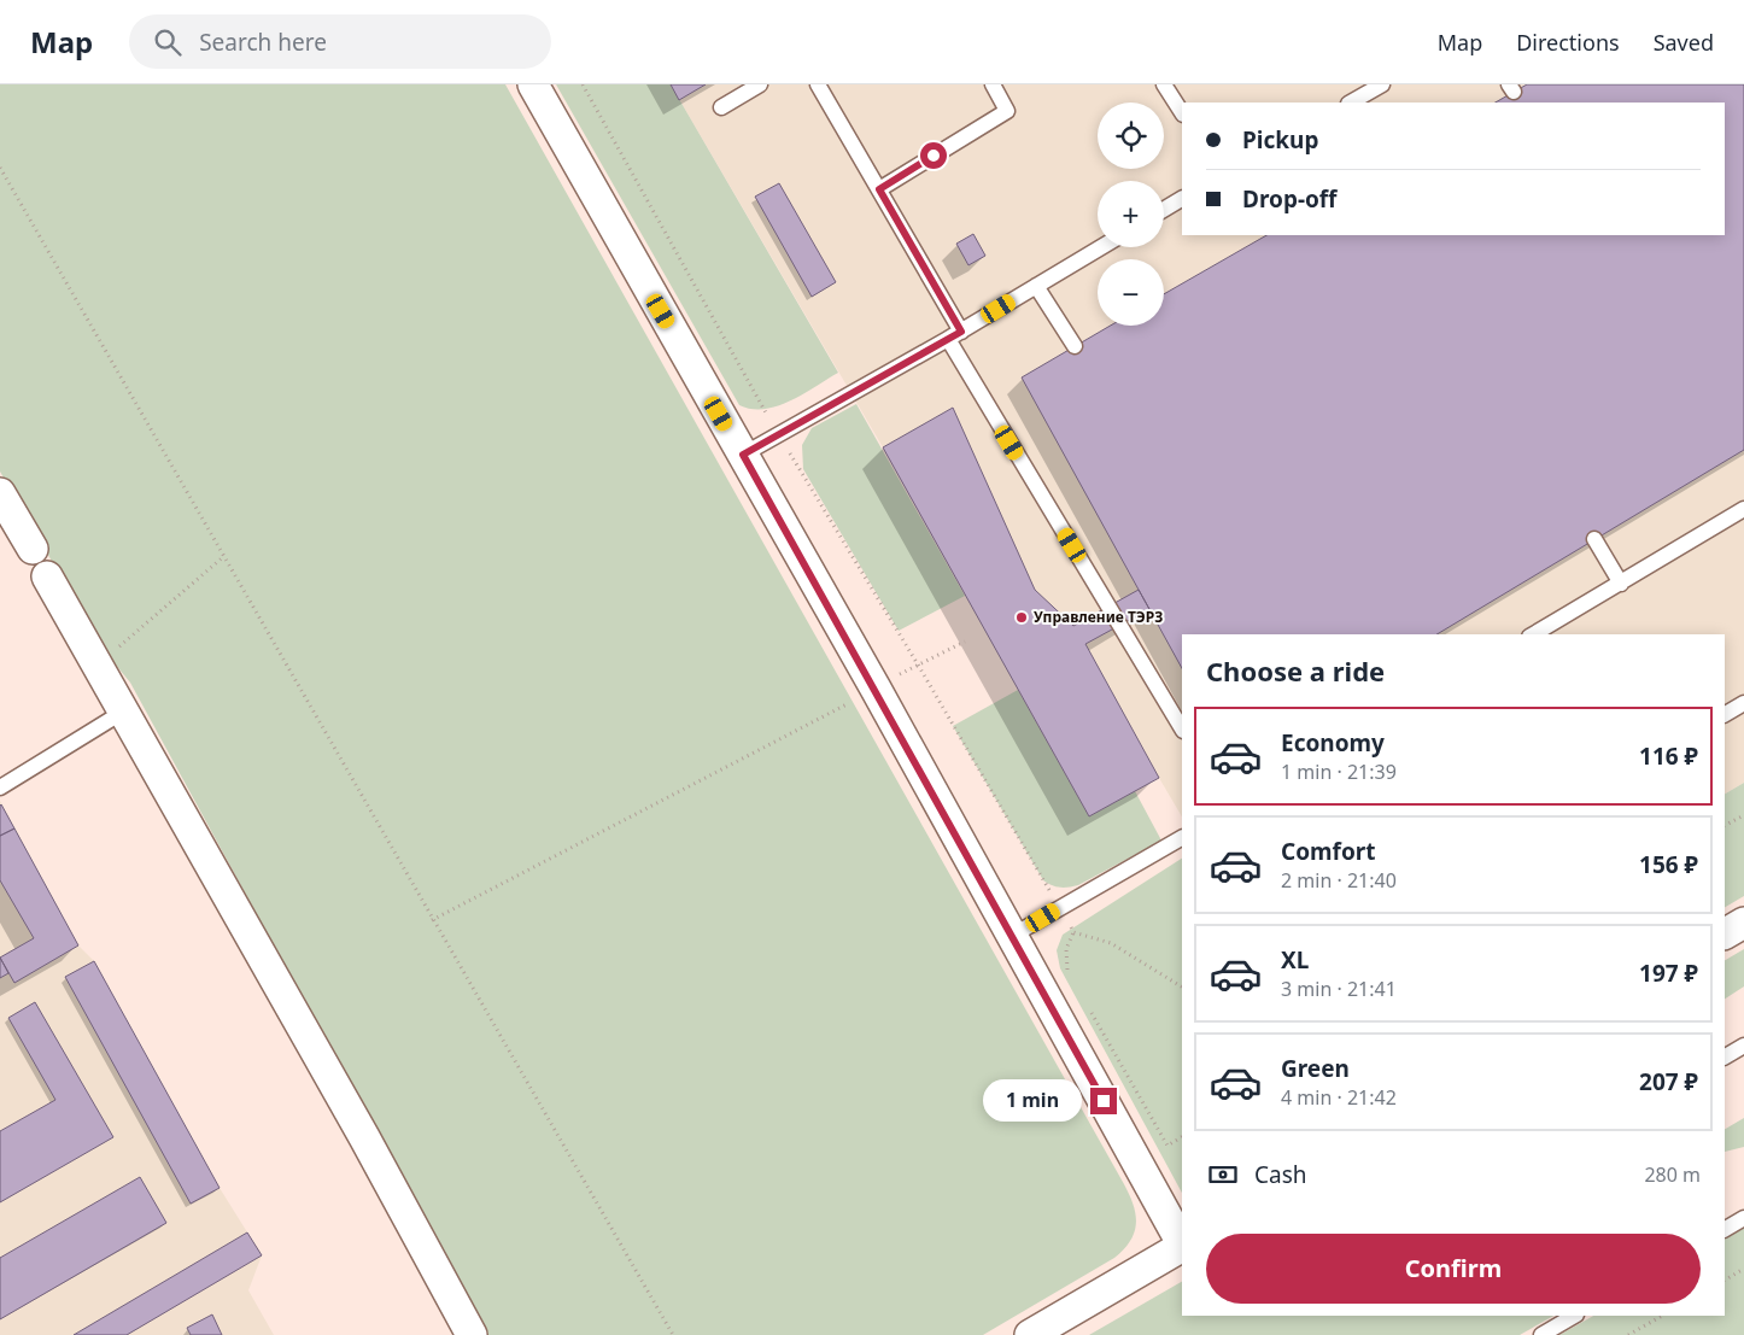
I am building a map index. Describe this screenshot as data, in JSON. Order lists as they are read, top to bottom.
{
  "places": ["Управление ТЭРЗ"],
  "page": {
    "header": "Map",
    "search": "Search here",
    "nav": ["Map", "Directions", "Saved"],
    "map_buttons": ["+", "−"],
    "banner": ["Pickup", "Drop-off"],
    "heading": "Choose a ride",
    "list": [
      {
        "name": "Economy",
        "note": "1 min · 21:39",
        "value": "116 ₽"
      },
      {
        "name": "Comfort",
        "note": "2 min · 21:40",
        "value": "156 ₽"
      },
      {
        "name": "XL",
        "note": "3 min · 21:41",
        "value": "197 ₽"
      },
      {
        "name": "Green",
        "note": "4 min · 21:42",
        "value": "207 ₽"
      }
    ],
    "bubble": "1 min",
    "pay": ["Cash", "280 m"],
    "buttons": "Confirm"
  }
}
